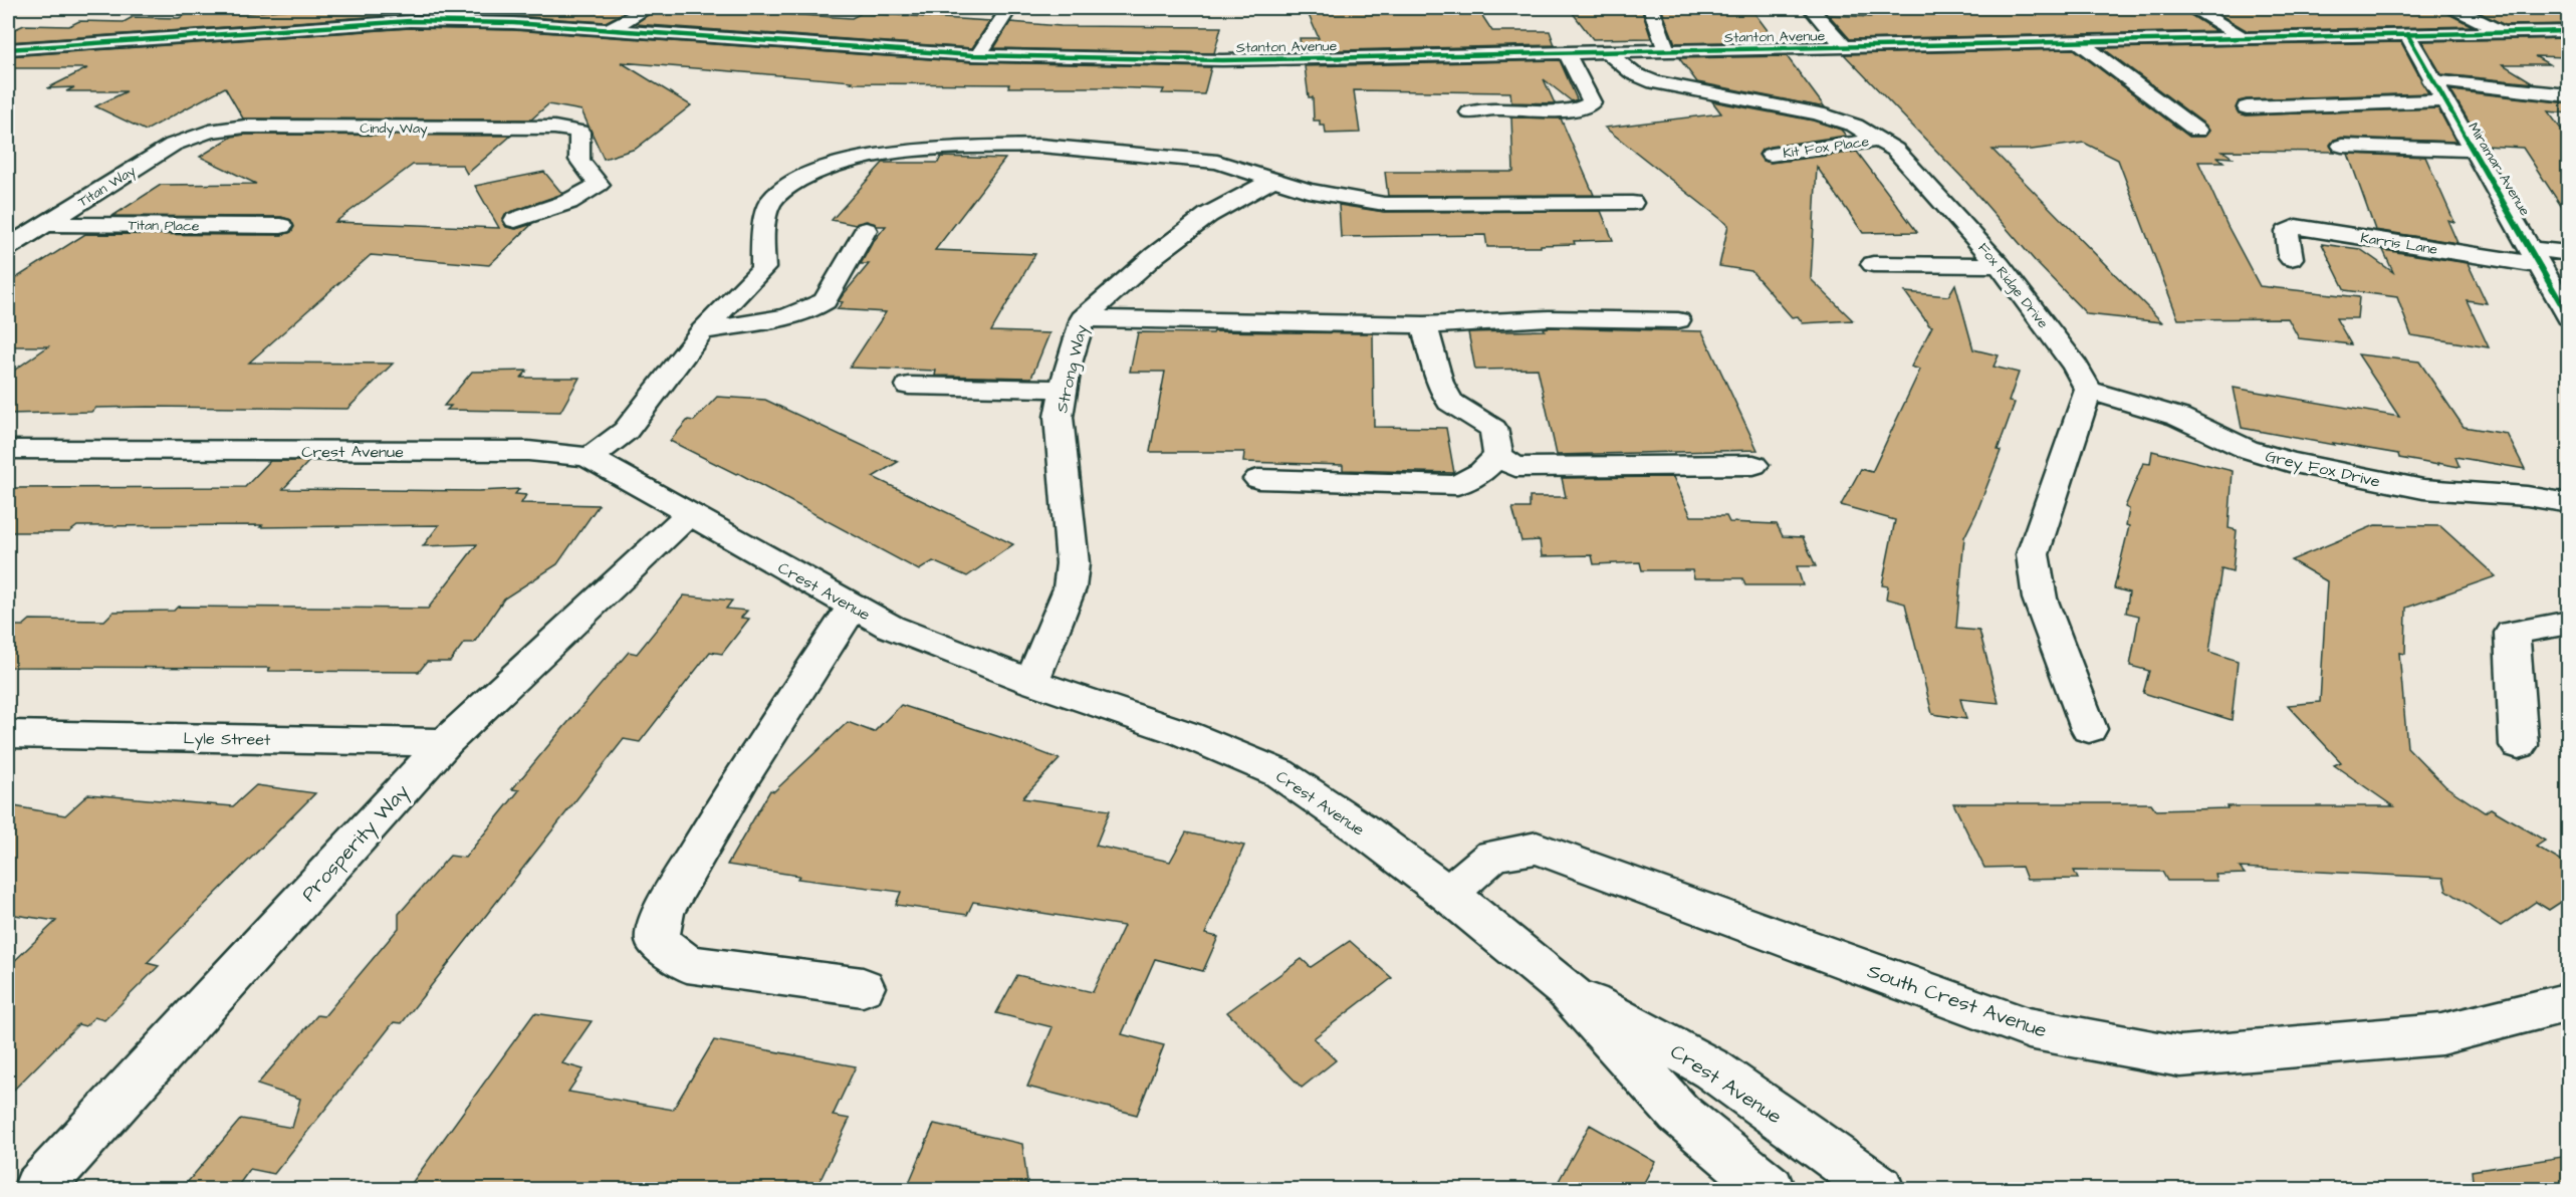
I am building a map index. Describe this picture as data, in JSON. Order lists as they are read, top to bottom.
{
  "streets": {
    "street": [
      "Stanton Avenue",
      "Cindy Way",
      "Kit Fox Place",
      "Miramar Avenue",
      "Titan Way",
      "Titan Place",
      "Karris Lane",
      "Fox Ridge Drive",
      "Strong Way",
      "Crest Avenue",
      "Grey Fox Drive",
      "Lyle Street",
      "Prosperity Way",
      "South Crest Avenue"
    ]
  },
  "crossings": [
    ["Stanton Avenue", "Miramar Avenue"],
    ["Stanton Avenue", "Fox Ridge Drive"],
    ["Cindy Way", "Titan Way"],
    ["Kit Fox Place", "Fox Ridge Drive"],
    ["Miramar Avenue", "Karris Lane"],
    ["Titan Way", "Titan Place"],
    ["Fox Ridge Drive", "Grey Fox Drive"],
    ["Strong Way", "Crest Avenue"],
    ["Crest Avenue", "Prosperity Way"],
    ["Crest Avenue", "South Crest Avenue"],
    ["Lyle Street", "Prosperity Way"]
  ]
}
